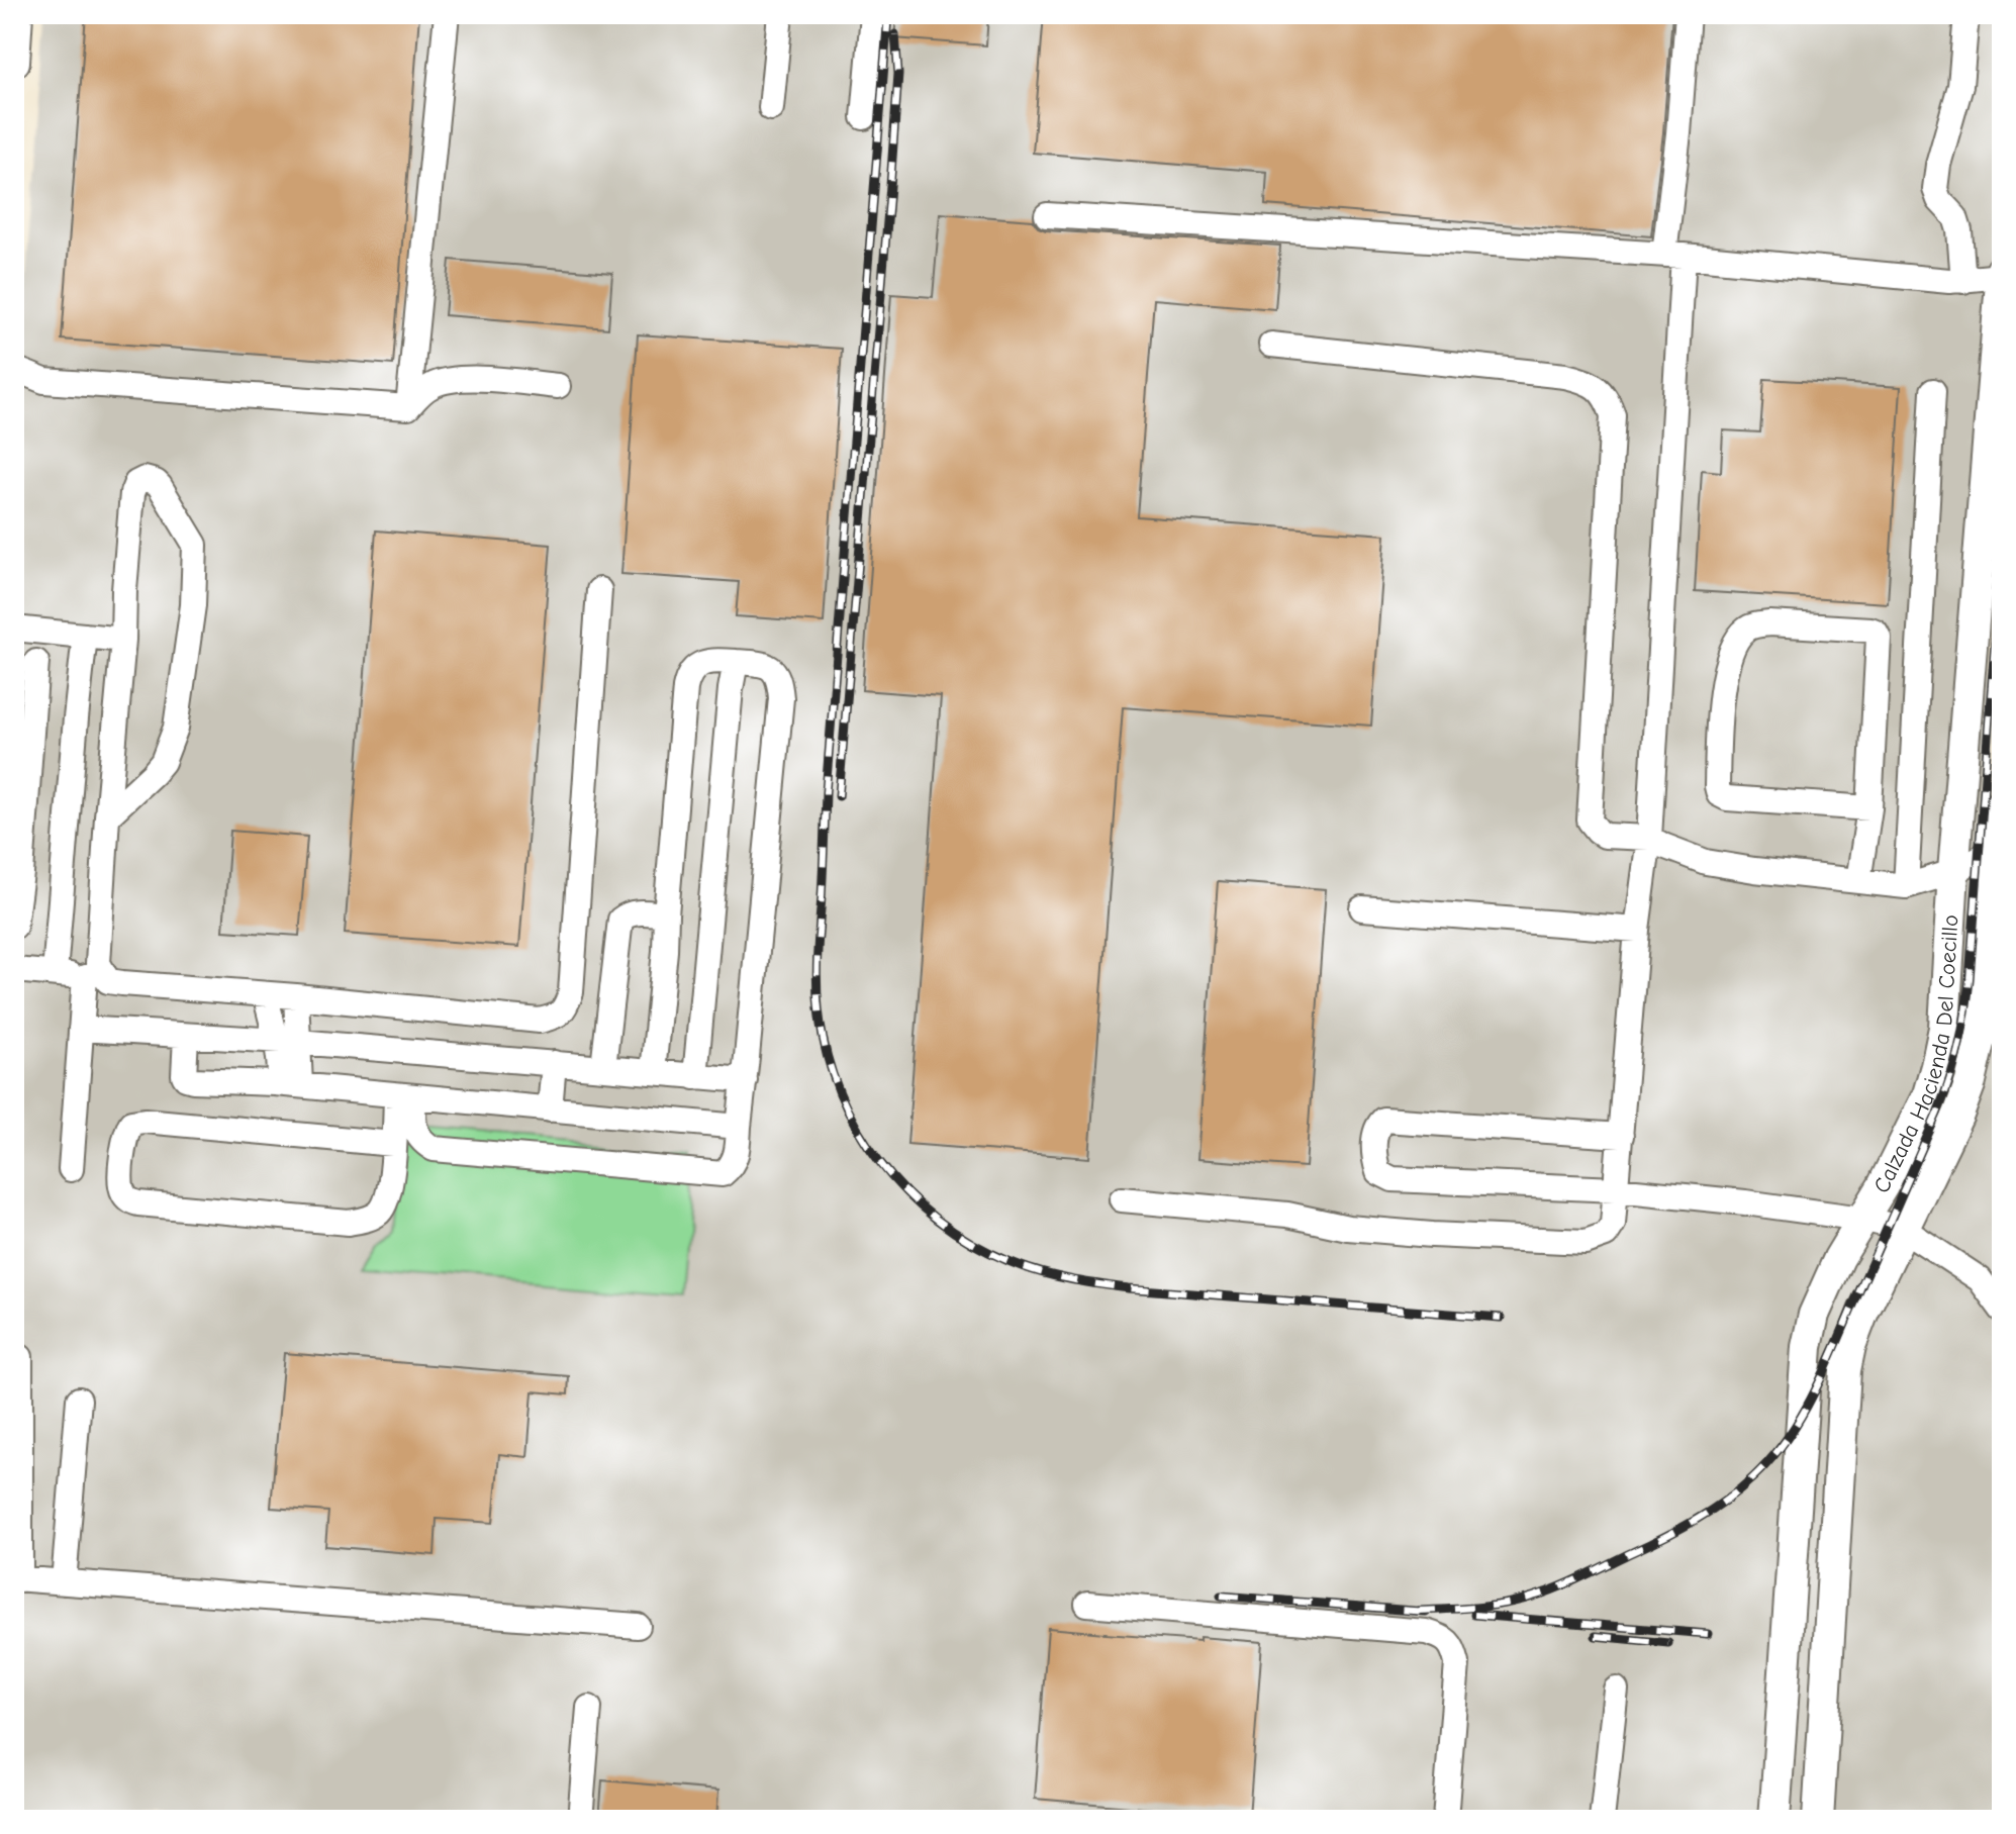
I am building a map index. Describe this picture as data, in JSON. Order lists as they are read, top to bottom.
{
  "streets": {
    "main road": ["Calzada Hacienda Del Coecillo"]
  }
}
